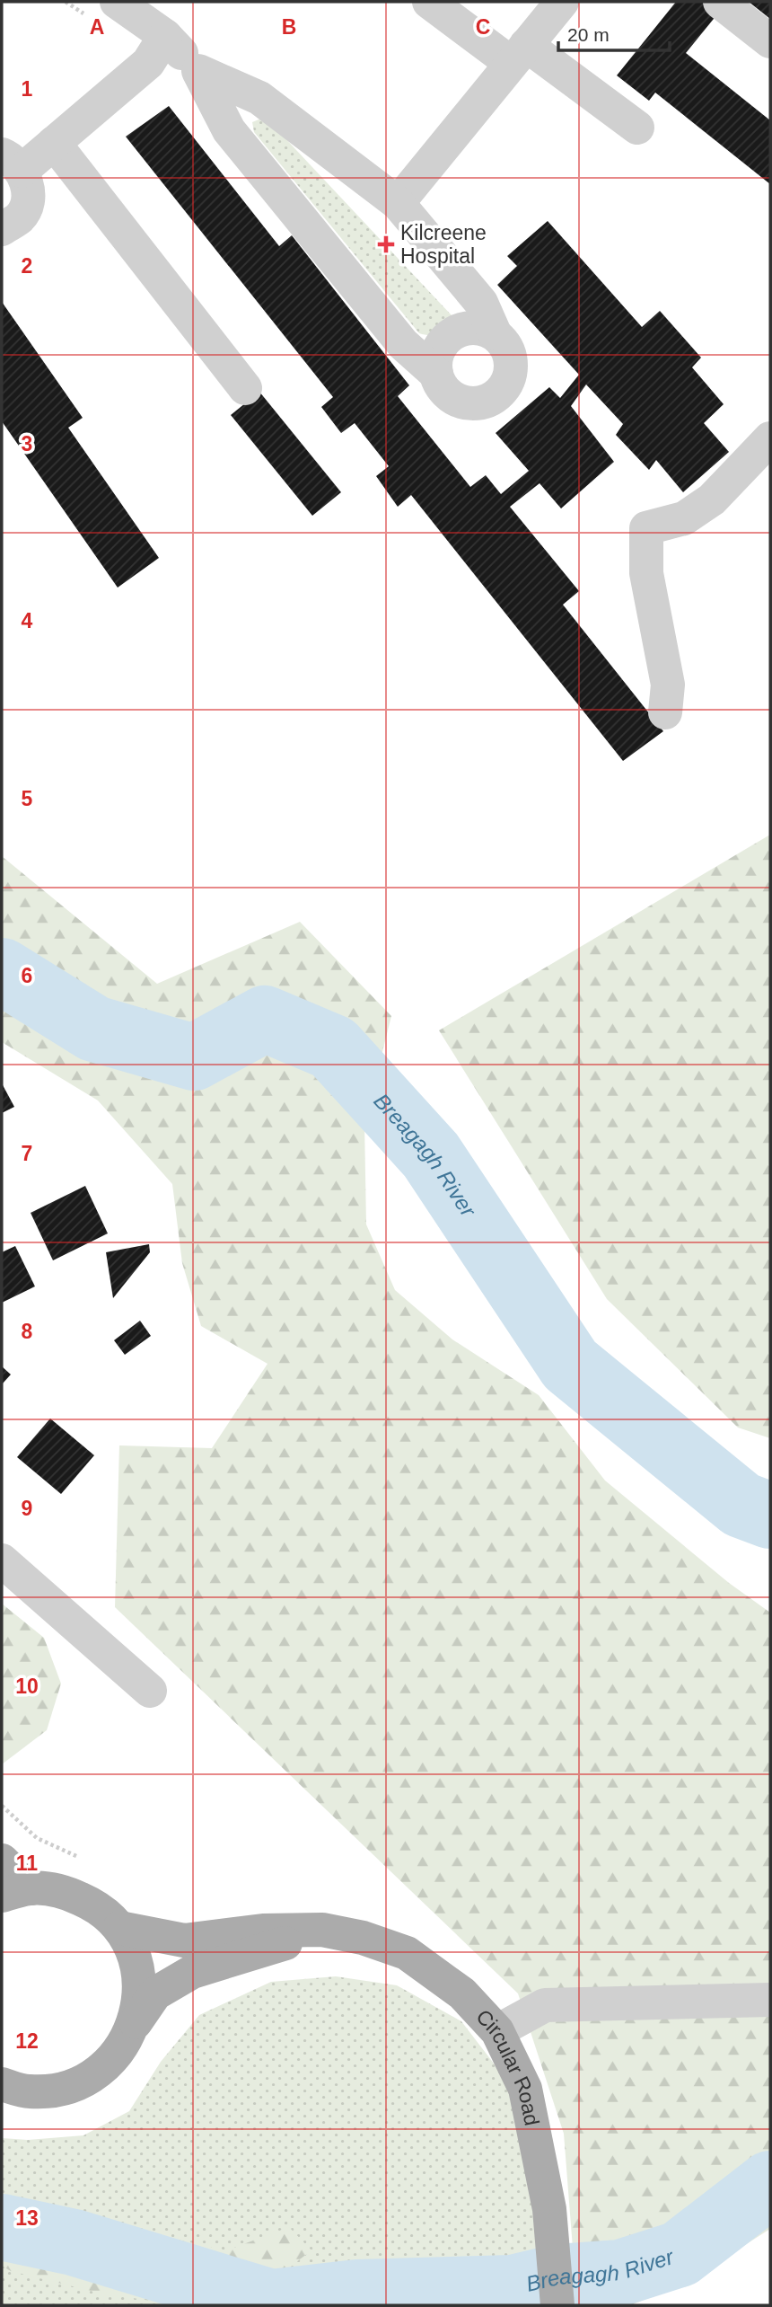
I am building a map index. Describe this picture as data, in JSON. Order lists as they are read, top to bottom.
{
  "streets": {
    "main road": ["Circular Road"]
  },
  "water": ["Breagagh River"],
  "places": {
    "health": ["Kilcreene Hospital"]
  },
  "scale_bar": "20 m",
  "grid": {
    "columns": ["A", "B", "C"],
    "rows": [
      "1",
      "2",
      "3",
      "4",
      "5",
      "6",
      "7",
      "8",
      "9",
      "10",
      "11",
      "12",
      "13"
    ]
  }
}
